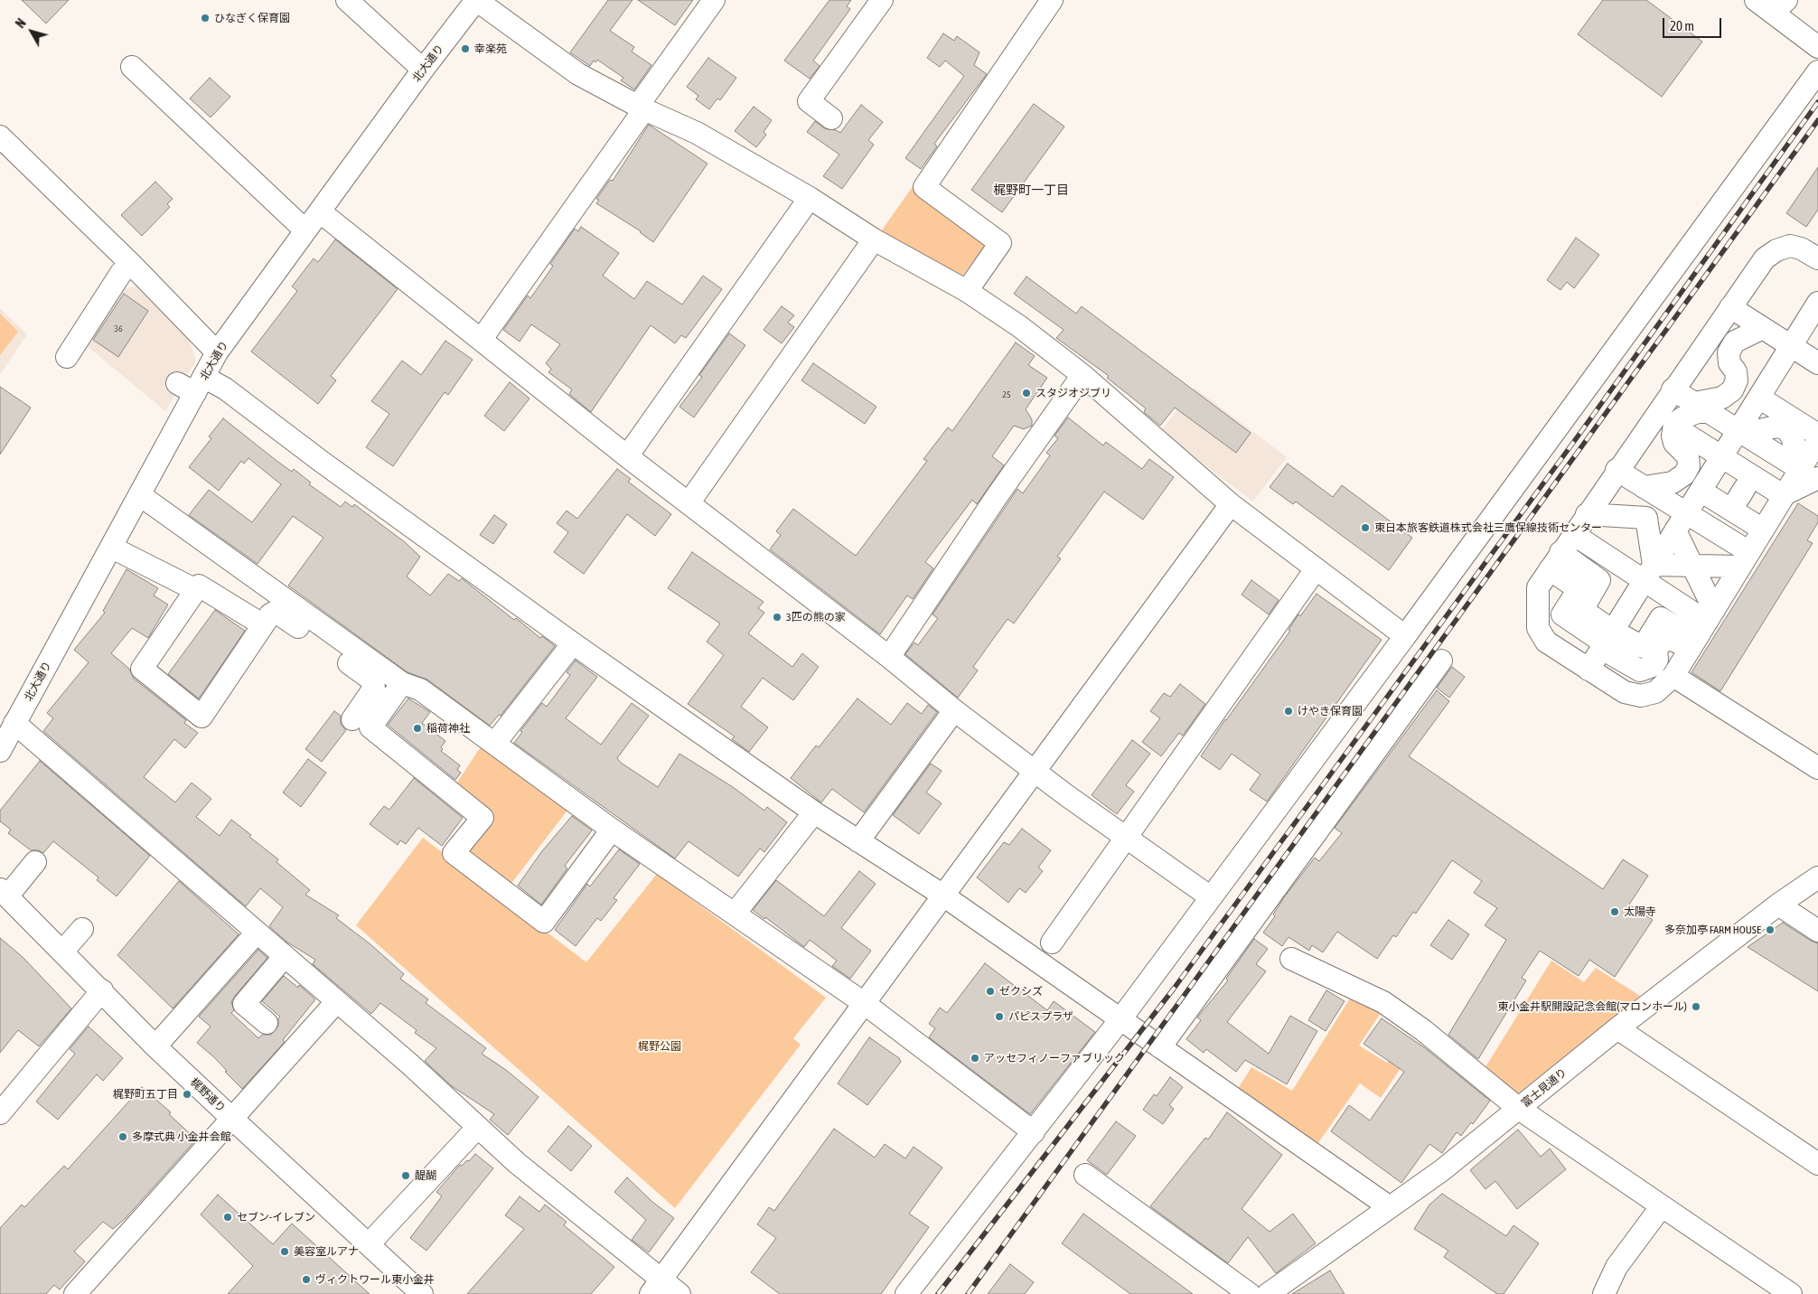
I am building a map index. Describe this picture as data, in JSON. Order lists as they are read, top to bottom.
{
  "streets": {
    "street": ["北大通り", "富士見通り", "梶野通り"]
  },
  "districts": ["梶野町一丁目"],
  "parks": ["梶野公園"],
  "places": [
    "ひなぎく保育園",
    "幸楽苑",
    "スタジオジブリ",
    "東日本旅客鉄道株式会社三鷹保線技術センター",
    "3匹の熊の家",
    "けやき保育園",
    "稲荷神社",
    "太陽寺",
    "多奈加亭 FARM HOUSE",
    "ゼクシズ",
    "東小金井駅開設記念会館(マロンホール)",
    "パピスプラザ",
    "アッセフィノーファブリック",
    "梶野町五丁目",
    "多摩式典 小金井会館",
    "醍醐",
    "セブン-イレブン",
    "美容室ルアナ",
    "ヴィクトワール東小金井"
  ],
  "house_numbers": ["36", "25"],
  "scale_bar": "20 m",
  "north": "top left"
}
